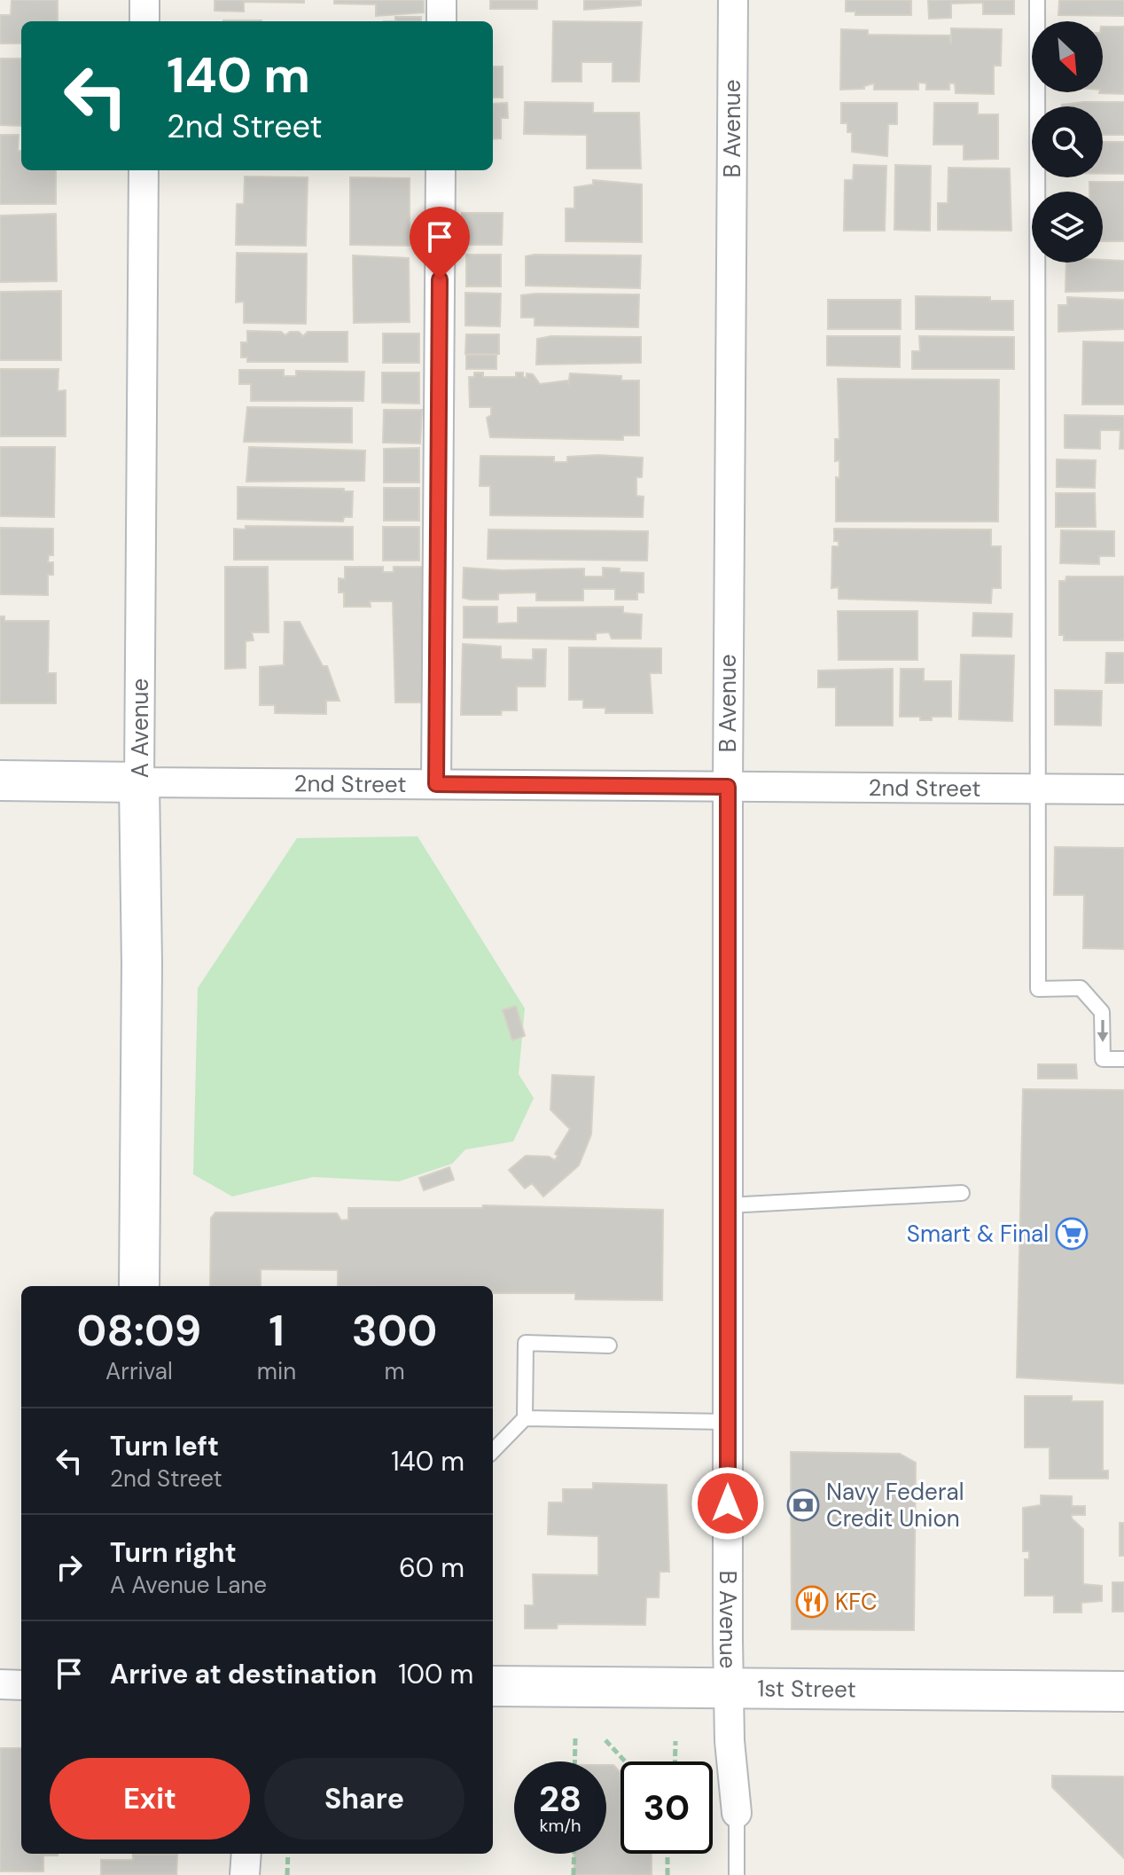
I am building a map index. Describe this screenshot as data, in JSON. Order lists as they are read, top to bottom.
{
  "streets": {
    "main road": ["A Avenue", "2nd Street", "1st Street"],
    "street": ["B Avenue"]
  },
  "crossings": [
    ["B Avenue", "2nd Street"],
    ["B Avenue", "1st Street"],
    ["A Avenue", "2nd Street"]
  ],
  "places": {
    "supermarket": ["Smart & Final"],
    "bank": ["Navy Federal Credit Union"],
    "restaurant": ["KFC"]
  },
  "north": "bottom right",
  "page": {
    "turn": ["140 m", "2nd Street"],
    "eta": [
      "08:09",
      "Arrival",
      "1",
      "min",
      "300",
      "m"
    ],
    "list": [
      {
        "name": "Turn left",
        "note": "2nd Street",
        "value": "140 m"
      },
      {
        "name": "Turn right",
        "note": "A Avenue Lane",
        "value": "60 m"
      },
      {
        "name": "Arrive at destination",
        "value": "100 m"
      }
    ],
    "buttons": ["Exit", "Share"],
    "speed": "28 km/h",
    "limit": "30"
  }
}
